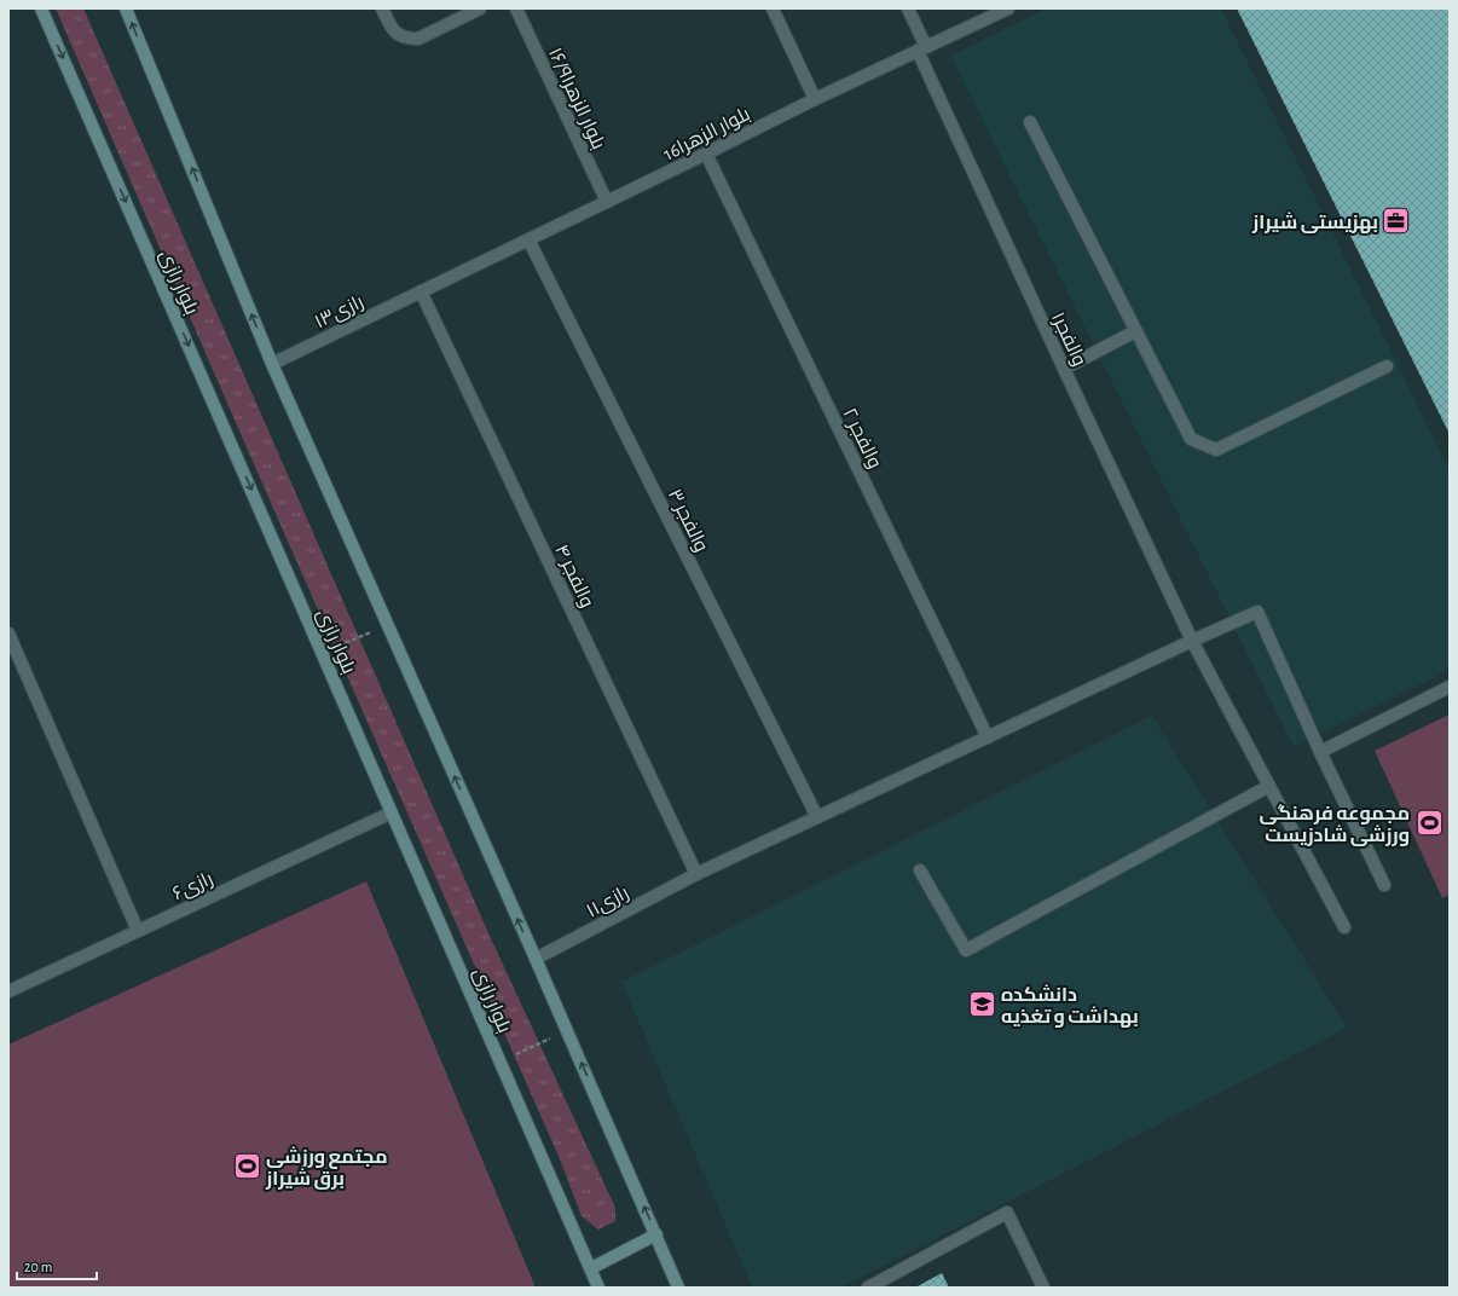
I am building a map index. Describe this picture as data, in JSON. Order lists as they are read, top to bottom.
{
  "streets": {
    "main road": ["بلوار رازی"],
    "street": [
      "بلوار الزهرا۱۶/۹",
      "16بلوار الزهرا",
      "رازی۱۳",
      "والفجر۱",
      "والفجر ۲",
      "والفجر ۳",
      "والفجر ۴",
      "رازی۶",
      "رازی۱۱"
    ]
  },
  "crossings": [
    ["بلوار الزهرا۱۶/۹", "16بلوار الزهرا"],
    ["16بلوار الزهرا", "رازی۱۳"],
    ["16بلوار الزهرا", "والفجر۱"],
    ["16بلوار الزهرا", "والفجر ۲"],
    ["16بلوار الزهرا", "والفجر ۳"],
    ["16بلوار الزهرا", "والفجر ۴"],
    ["بلوار رازی", "رازی۶"],
    ["رازی۱۳", "والفجر ۴"],
    ["والفجر۱", "رازی۱۱"],
    ["والفجر ۲", "رازی۱۱"],
    ["والفجر ۳", "رازی۱۱"],
    ["والفجر ۴", "رازی۱۱"]
  ],
  "places": {
    "office": ["بهزیستی شیراز"],
    "sports": ["مجموعه فرهنگی ورزشی شادزیست", "مجتمع ورزشی برق شیراز"],
    "school or university": ["دانشکده بهداشت و تغذیه"]
  },
  "scale_bar": "20 m"
}
